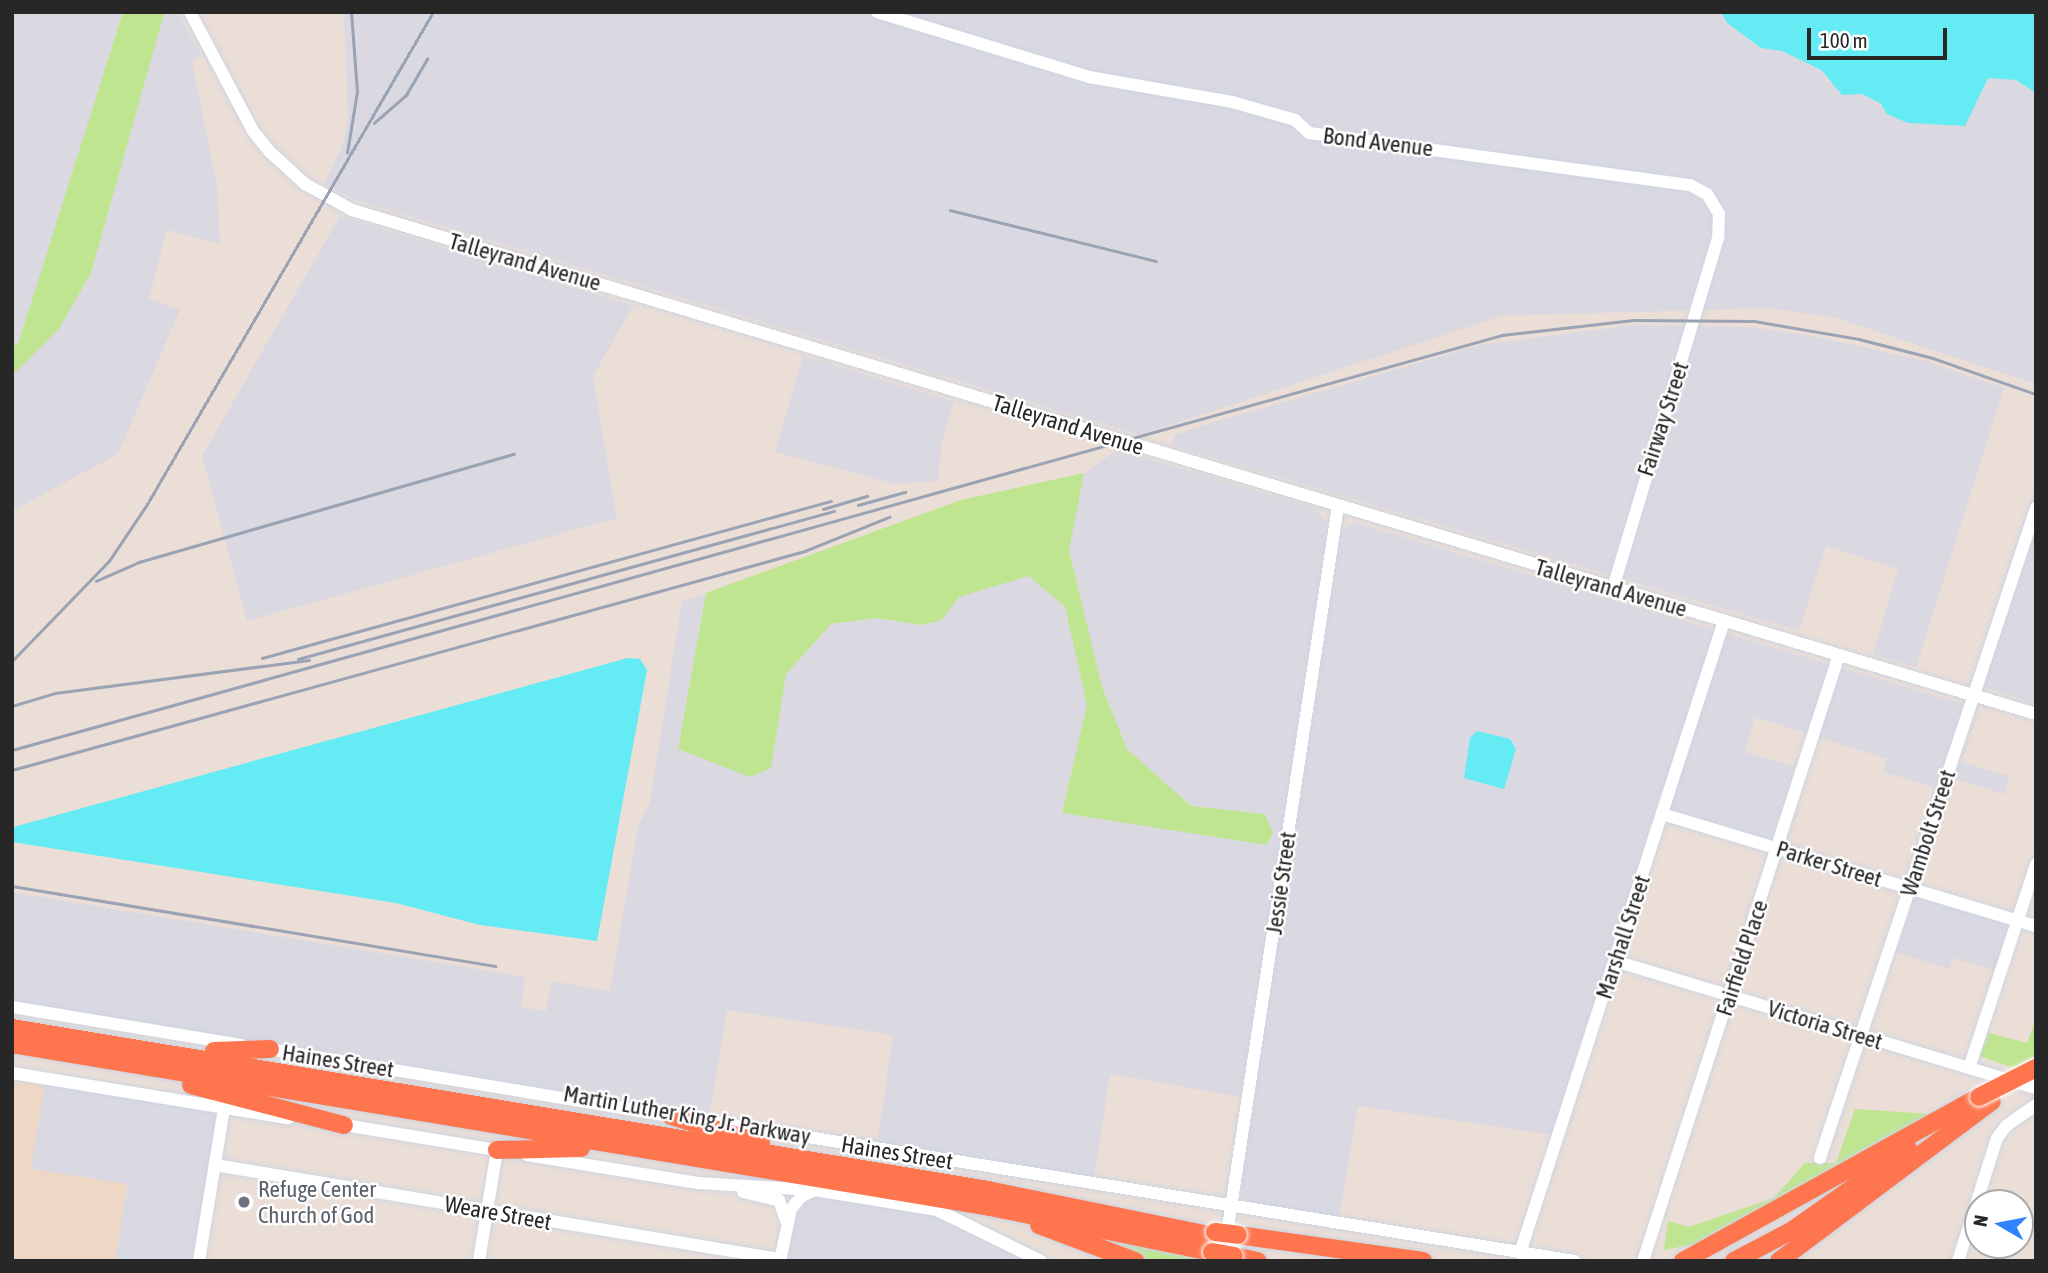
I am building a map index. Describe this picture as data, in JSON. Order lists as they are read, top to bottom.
{
  "streets": {
    "highway": ["Martin Luther King Jr. Parkway"],
    "street": [
      "Bond Avenue",
      "Talleyrand Avenue",
      "Fairway Street",
      "Wambolt Street",
      "Parker Street",
      "Jessie Street",
      "Marshall Street",
      "Fairfield Place",
      "Victoria Street",
      "Haines Street",
      "Weare Street"
    ]
  },
  "crossings": [
    ["Bond Avenue", "Fairway Street"],
    ["Talleyrand Avenue", "Fairway Street"],
    ["Talleyrand Avenue", "Wambolt Street"],
    ["Talleyrand Avenue", "Jessie Street"],
    ["Talleyrand Avenue", "Marshall Street"],
    ["Talleyrand Avenue", "Fairfield Place"],
    ["Wambolt Street", "Parker Street"],
    ["Wambolt Street", "Victoria Street"],
    ["Parker Street", "Marshall Street"],
    ["Parker Street", "Fairfield Place"],
    ["Jessie Street", "Haines Street"],
    ["Jessie Street", "Martin Luther King Jr. Parkway"],
    ["Marshall Street", "Victoria Street"],
    ["Marshall Street", "Haines Street"],
    ["Fairfield Place", "Victoria Street"]
  ],
  "places": ["Refuge Center Church of God"],
  "scale_bar": "100 m",
  "north": "left"
}
